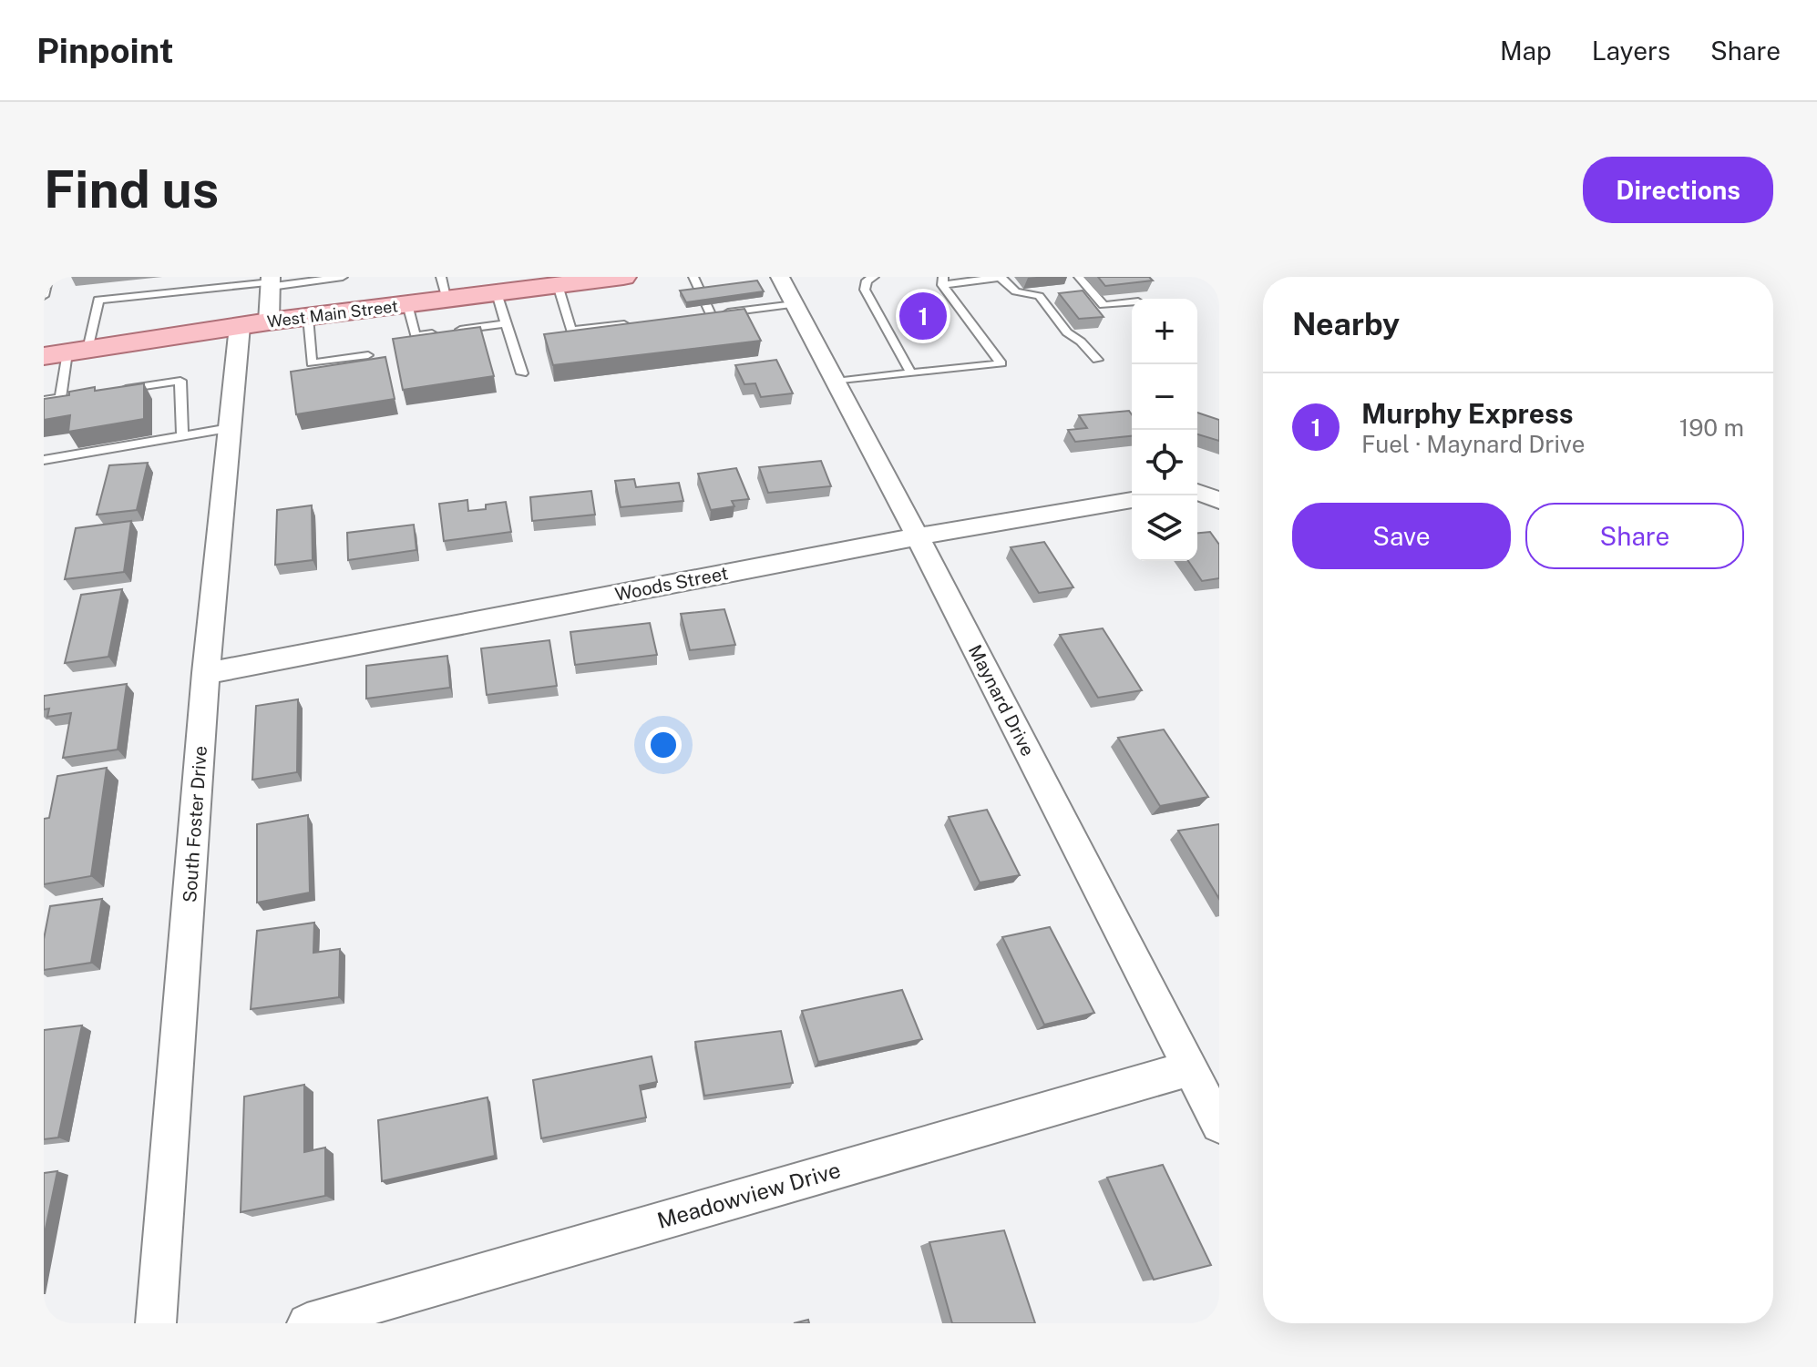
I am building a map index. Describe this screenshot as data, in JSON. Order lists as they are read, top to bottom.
{
  "streets": {
    "main road": ["West Main Street"],
    "street": [
      "Woods Street",
      "Maynard Drive",
      "South Foster Drive",
      "Meadowview Drive"
    ]
  },
  "crossings": [
    ["West Main Street", "South Foster Drive"],
    ["Woods Street", "Maynard Drive"],
    ["Woods Street", "South Foster Drive"],
    ["Maynard Drive", "Meadowview Drive"]
  ],
  "page": {
    "header": "Pinpoint",
    "nav": ["Map", "Layers", "Share"],
    "buttons": [
      "Directions",
      ["Save", "Share"]
    ],
    "title": "Find us",
    "heading": "Nearby",
    "pins": "1",
    "map_buttons": ["+", "−"],
    "list": [
      {
        "mark": "1",
        "name": "Murphy Express",
        "note": "Fuel · Maynard Drive",
        "value": "190 m"
      }
    ]
  }
}
